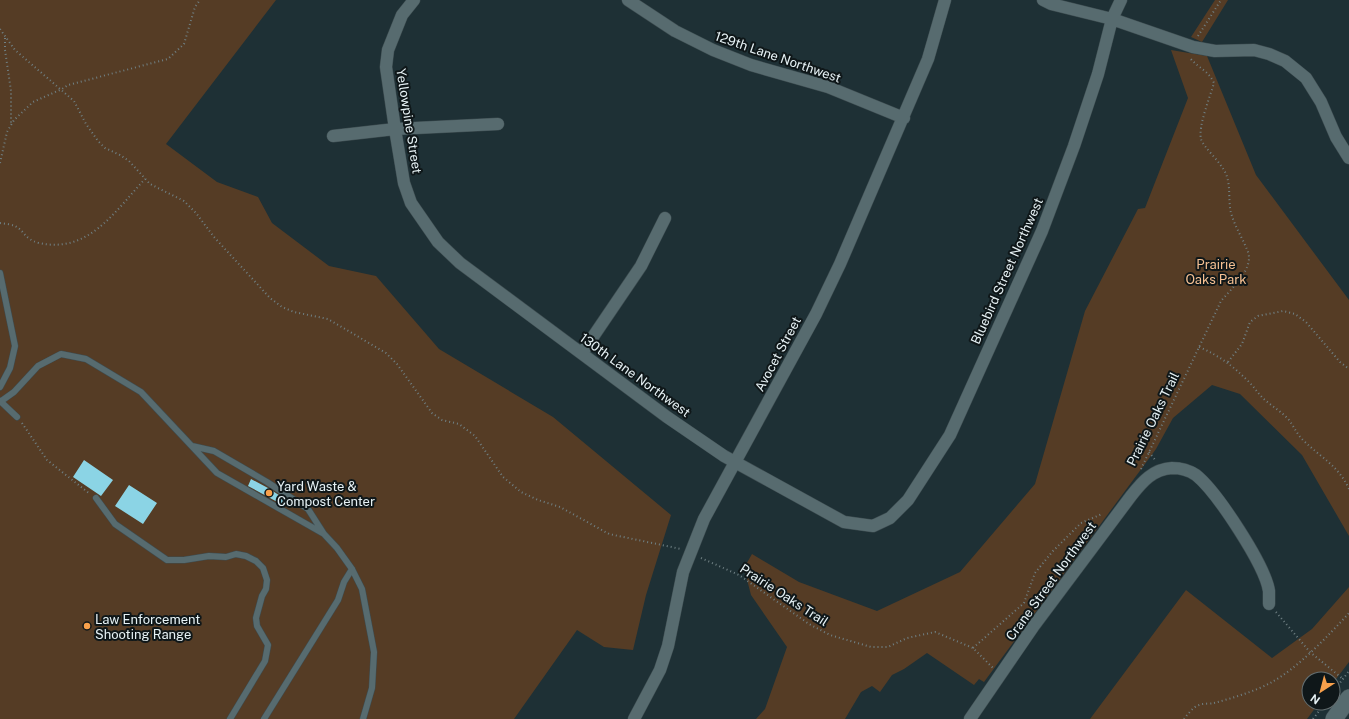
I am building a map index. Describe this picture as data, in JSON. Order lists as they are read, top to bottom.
{
  "streets": {
    "street": [
      "129th Lane Northwest",
      "Yellowpine Street",
      "Bluebird Street Northwest",
      "Avocet Street",
      "130th Lane Northwest",
      "Crane Street Northwest"
    ],
    "path": ["Prairie Oaks Trail"]
  },
  "crossings": [
    ["129th Lane Northwest", "Avocet Street"],
    ["Yellowpine Street", "130th Lane Northwest"],
    ["Bluebird Street Northwest", "130th Lane Northwest"],
    ["Avocet Street", "130th Lane Northwest"],
    ["Prairie Oaks Trail", "Crane Street Northwest"]
  ],
  "parks": ["Prairie Oaks Park"],
  "places": ["Yard Waste & Compost Center", "Law Enforcement Shooting Range"],
  "north": "bottom left"
}
